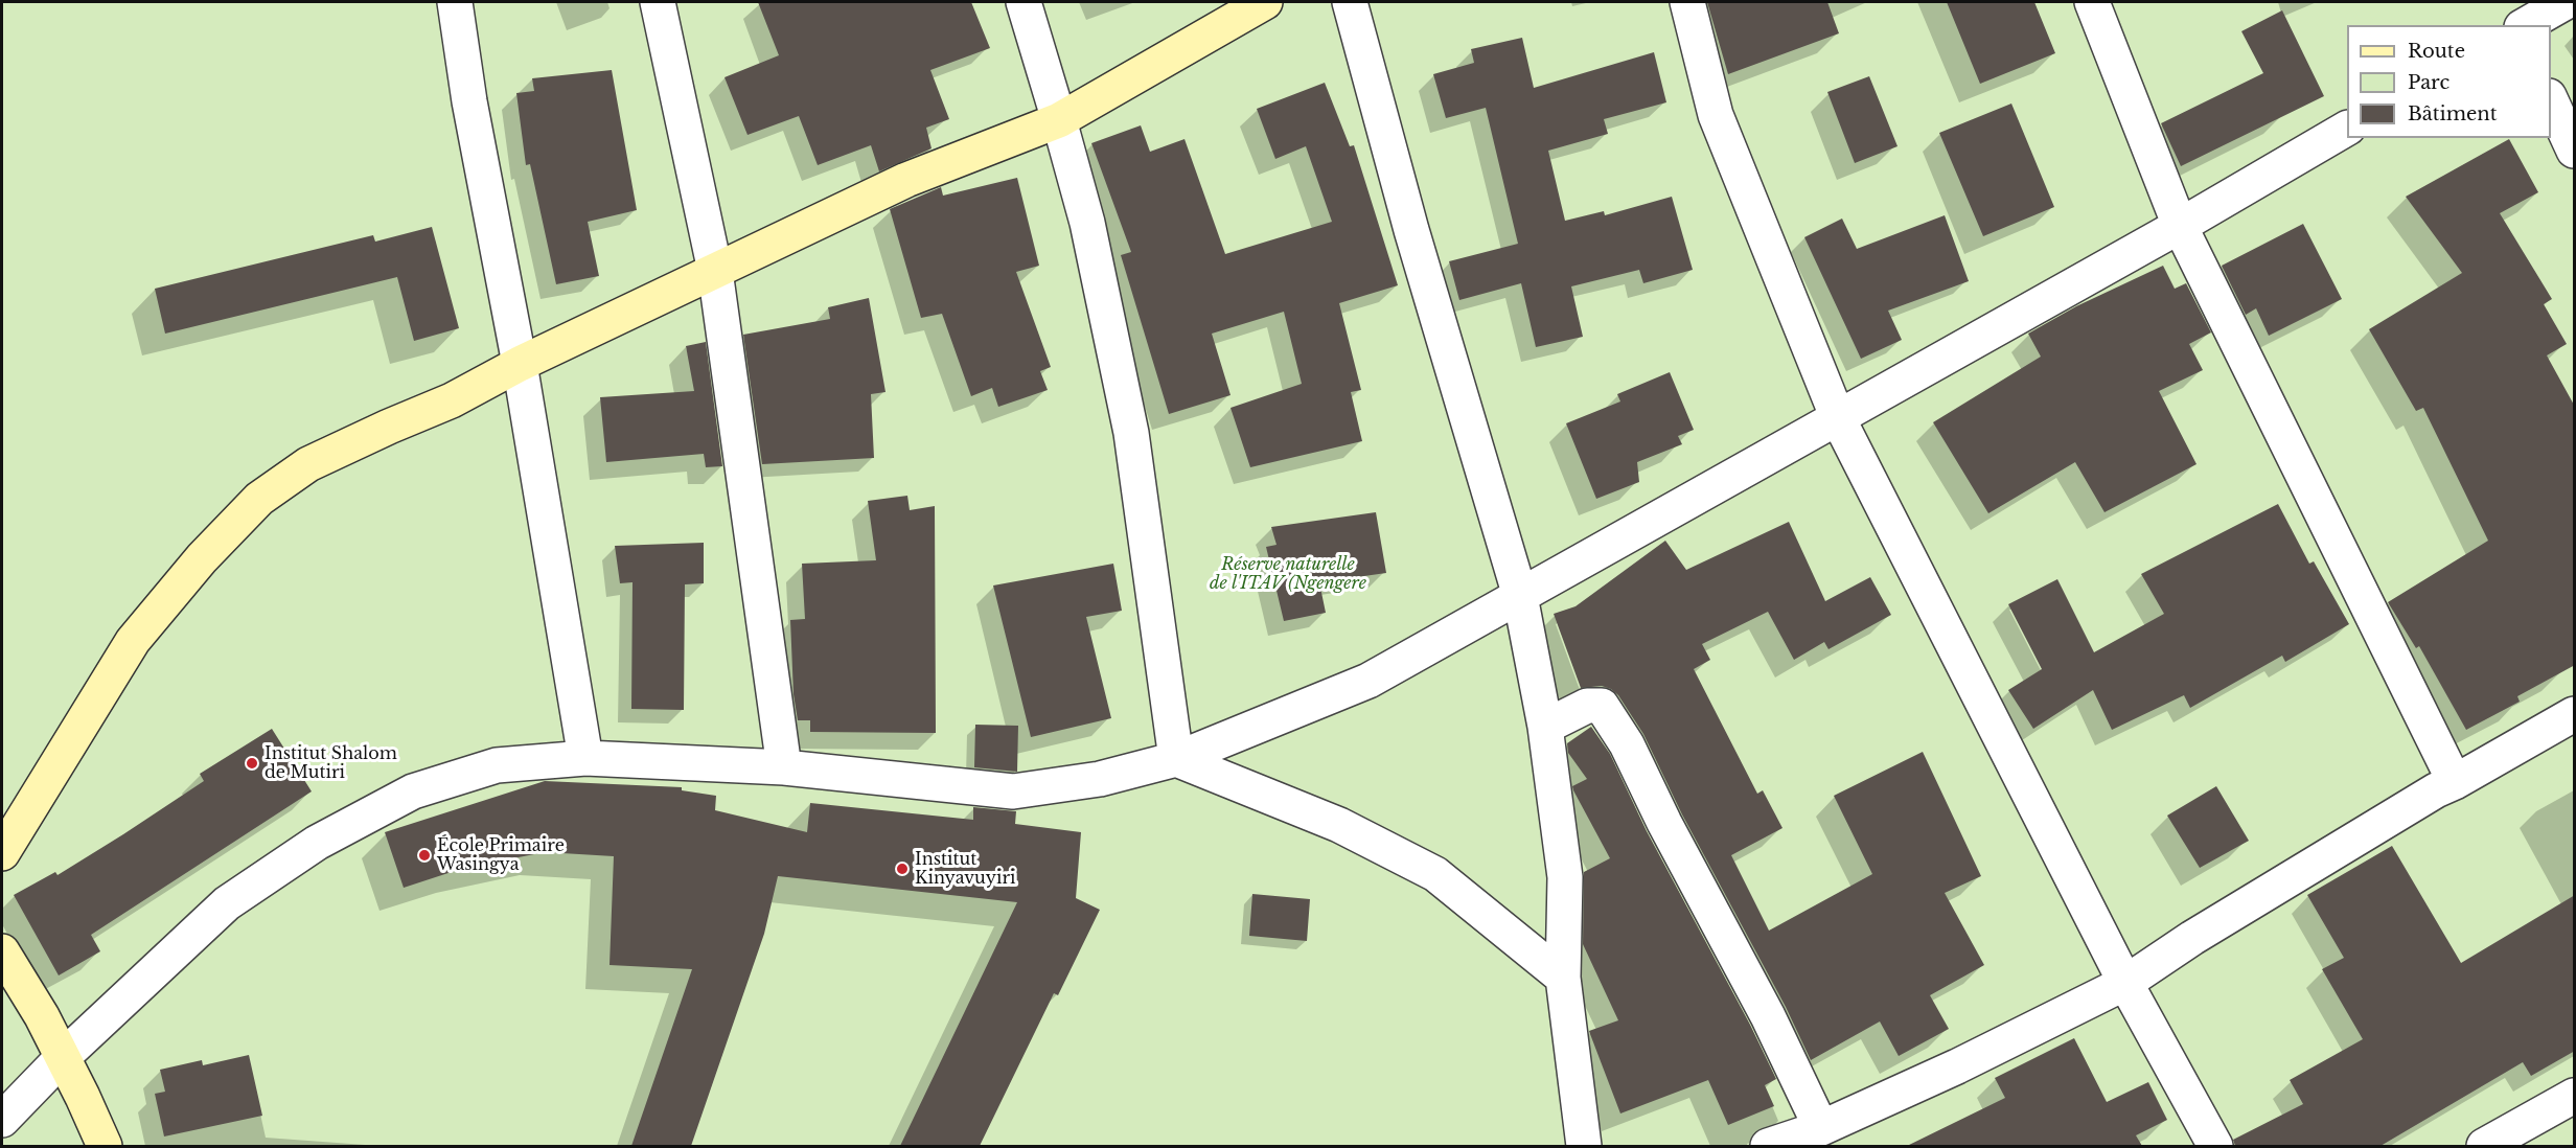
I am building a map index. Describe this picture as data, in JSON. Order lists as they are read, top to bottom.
{
  "parks": ["Réserve naturelle de l'ITAV (Ngengere"],
  "places": ["Institut Shalom de Mutiri", "École Primaire Wasingya", "Institut Kinyavuyiri"],
  "legend": ["Route", "Parc", "Bâtiment"]
}
